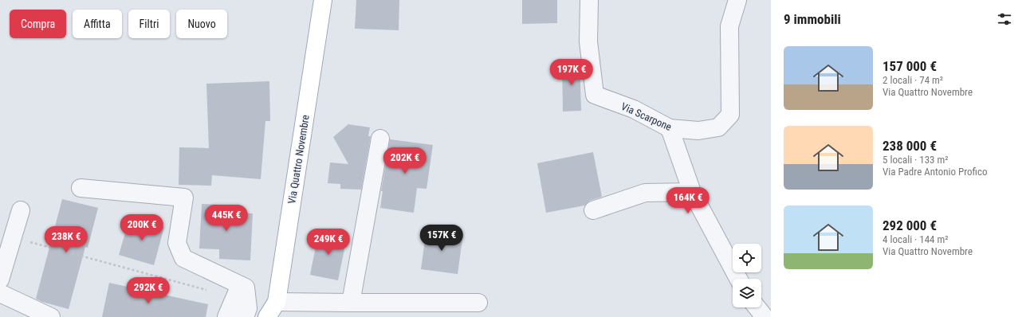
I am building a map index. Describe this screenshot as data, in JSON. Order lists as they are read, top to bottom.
{
  "streets": {
    "main road": ["Via Quattro Novembre"],
    "street": ["Via Scarpone"]
  },
  "page": {
    "heading": "9 immobili",
    "chip": [
      "Compra",
      "Affitta",
      "Filtri",
      "Nuovo"
    ],
    "list": [
      {
        "name": "157 000 €",
        "note": "2 locali · 74 m² · Via Quattro Novembre"
      },
      {
        "name": "238 000 €",
        "note": "5 locali · 133 m² · Via Padre Antonio Profico"
      },
      {
        "name": "292 000 €",
        "note": "4 locali · 144 m² · Via Quattro Novembre"
      }
    ],
    "price": [
      "197K €",
      "202K €",
      "164K €",
      "445K €",
      "200K €",
      "157K €",
      "238K €",
      "249K €",
      "292K €"
    ]
  }
}
